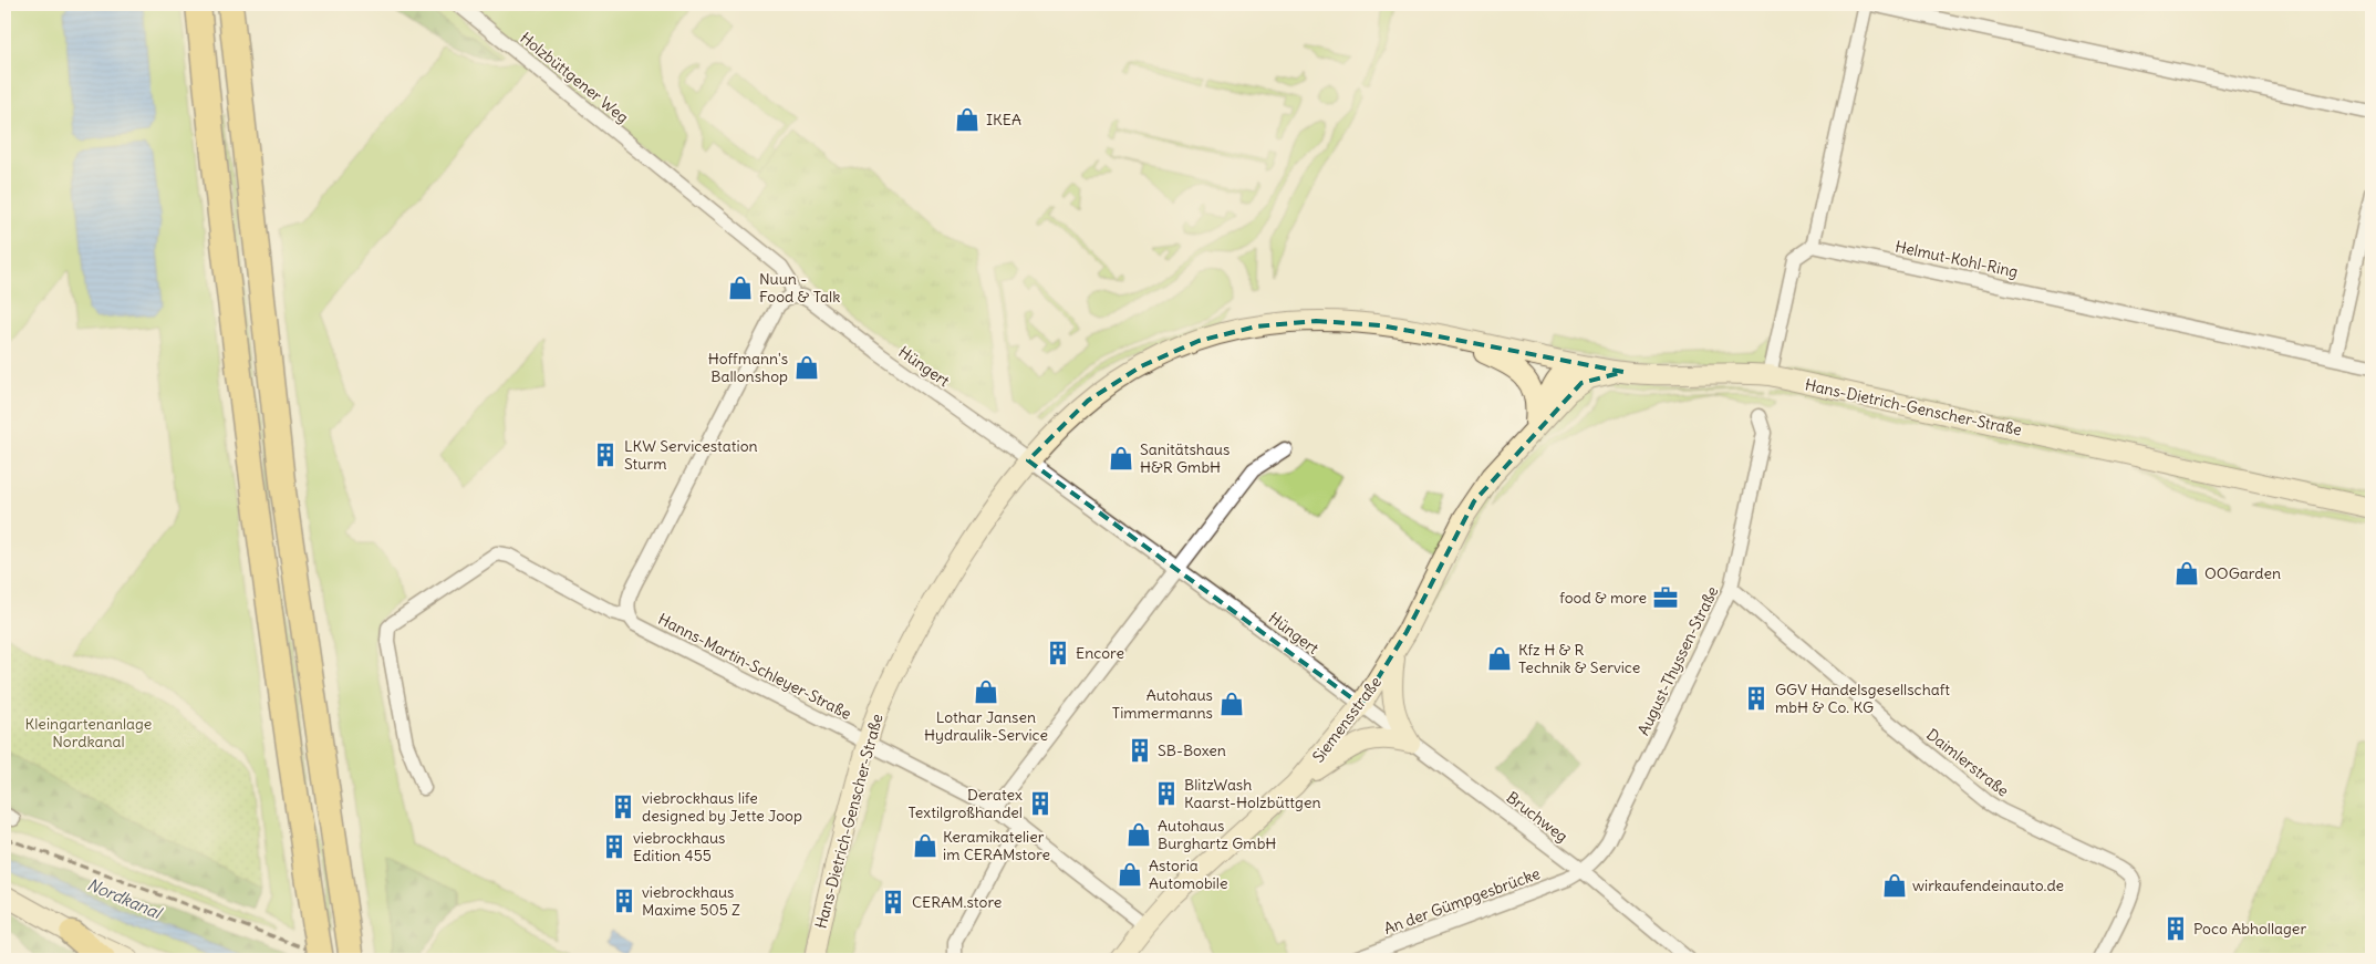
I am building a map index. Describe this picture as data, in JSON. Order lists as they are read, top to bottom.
{
  "streets": {
    "street": [
      "Holzbüttgener Weg",
      "Helmut-Kohl-Ring",
      "Hüngert",
      "Hans-Dietrich-Genscher-Straße",
      "August-Thyssen-Straße",
      "Hanns-Martin-Schleyer-Straße",
      "Siemensstraße",
      "Daimlerstraße",
      "Bruchweg",
      "An der Gümpgesbrücke"
    ]
  },
  "crossings": [
    ["Holzbüttgener Weg", "Hüngert"],
    ["Hüngert", "Hans-Dietrich-Genscher-Straße"],
    ["Hüngert", "Siemensstraße"],
    ["Hüngert", "Bruchweg"],
    ["Hans-Dietrich-Genscher-Straße", "Hanns-Martin-Schleyer-Straße"],
    ["Hans-Dietrich-Genscher-Straße", "Siemensstraße"],
    ["August-Thyssen-Straße", "Daimlerstraße"],
    ["August-Thyssen-Straße", "Bruchweg"],
    ["August-Thyssen-Straße", "An der Gümpgesbrücke"],
    ["Hanns-Martin-Schleyer-Straße", "Siemensstraße"],
    ["Siemensstraße", "Bruchweg"],
    ["Bruchweg", "An der Gümpgesbrücke"]
  ],
  "water": ["Nordkanal"],
  "parks": ["Kleingartenanlage Nordkanal"],
  "places": {
    "shop": [
      "IKEA",
      "Nuun - Food & Talk",
      "Hoffmann's Ballonshop",
      "Sanitätshaus H&R GmbH",
      "OOGarden",
      "Kfz H & R Technik & Service",
      "Lothar Jansen Hydraulik-Service",
      "Autohaus Timmermanns",
      "Autohaus Burghartz GmbH",
      "Keramikatelier im CERAMstore",
      "Astoria Automobile",
      "wirkaufendeinauto.de"
    ],
    "building": [
      "LKW Servicestation Sturm",
      "Encore",
      "GGV Handelsgesellschaft mbH & Co. KG",
      "SB-Boxen",
      "BlitzWash Kaarst-Holzbüttgen",
      "Deratex Textilgroßhandel",
      "viebrockhaus life designed by Jette Joop",
      "viebrockhaus Edition 455",
      "viebrockhaus Maxime 505 Z",
      "CERAM.store",
      "Poco Abhollager"
    ],
    "office": ["food & more"]
  }
}
